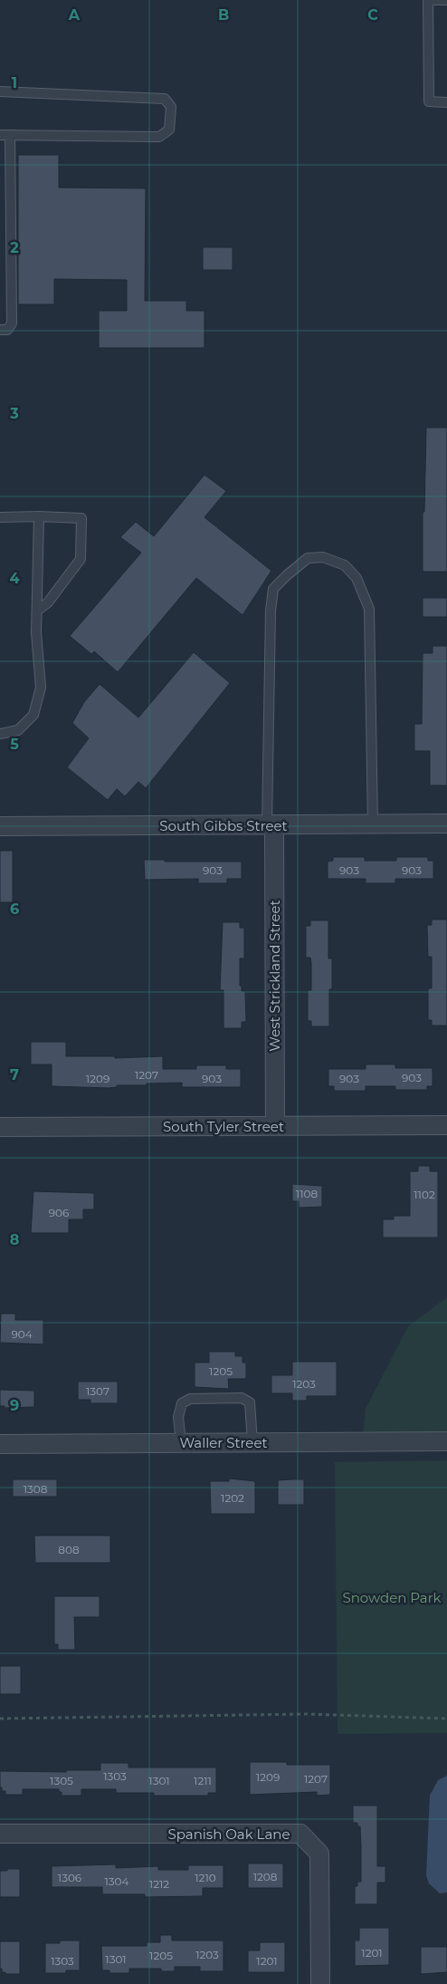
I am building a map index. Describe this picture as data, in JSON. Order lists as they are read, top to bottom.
{
  "streets": {
    "street": [
      "South Gibbs Street",
      "West Strickland Street",
      "South Tyler Street",
      "Waller Street",
      "Spanish Oak Lane"
    ]
  },
  "crossings": [
    ["South Gibbs Street", "West Strickland Street"],
    ["West Strickland Street", "South Tyler Street"]
  ],
  "parks": ["Snowden Park"],
  "house_numbers": [
    "903",
    "903",
    "903",
    "1207",
    "903",
    "1209",
    "903",
    "903",
    "1108",
    "1102",
    "906",
    "904",
    "1205",
    "1203",
    "1307",
    "1308",
    "1202",
    "808",
    "1303",
    "1209",
    "1207",
    "1305",
    "1301",
    "1211",
    "1208",
    "1306",
    "1210",
    "1304",
    "1212",
    "1201",
    "1203",
    "1205",
    "1301",
    "1303",
    "1201"
  ],
  "grid": {
    "columns": ["A", "B", "C"],
    "rows": [
      "1",
      "2",
      "3",
      "4",
      "5",
      "6",
      "7",
      "8",
      "9"
    ]
  }
}
